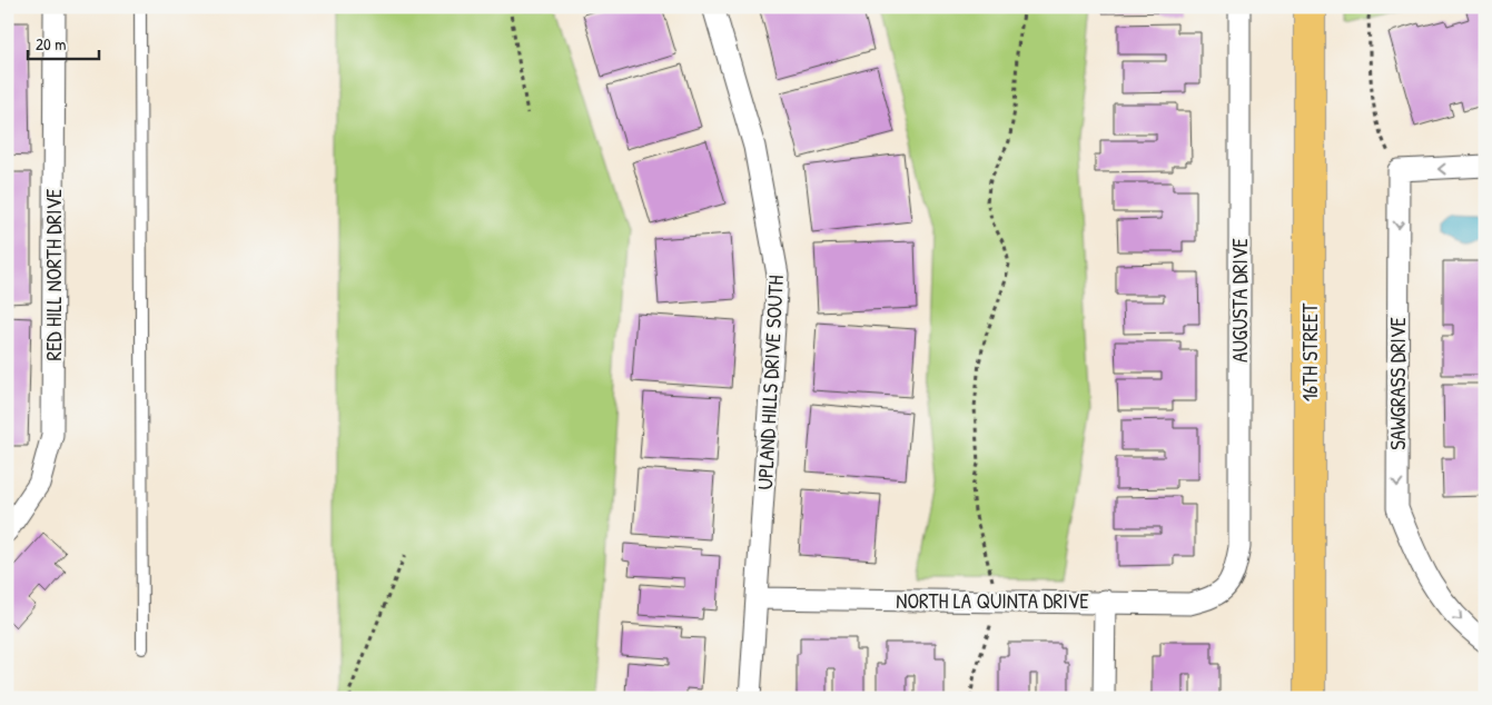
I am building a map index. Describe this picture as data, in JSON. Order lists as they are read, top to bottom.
{
  "streets": {
    "main road": ["16TH STREET"],
    "street": [
      "RED HILL NORTH DRIVE",
      "AUGUSTA DRIVE",
      "UPLAND HILLS DRIVE SOUTH",
      "SAWGRASS DRIVE",
      "NORTH LA QUINTA DRIVE"
    ]
  },
  "crossings": [
    ["AUGUSTA DRIVE", "NORTH LA QUINTA DRIVE"],
    ["UPLAND HILLS DRIVE SOUTH", "NORTH LA QUINTA DRIVE"]
  ],
  "one_way": ["SAWGRASS DRIVE"],
  "scale_bar": "20 m"
}
